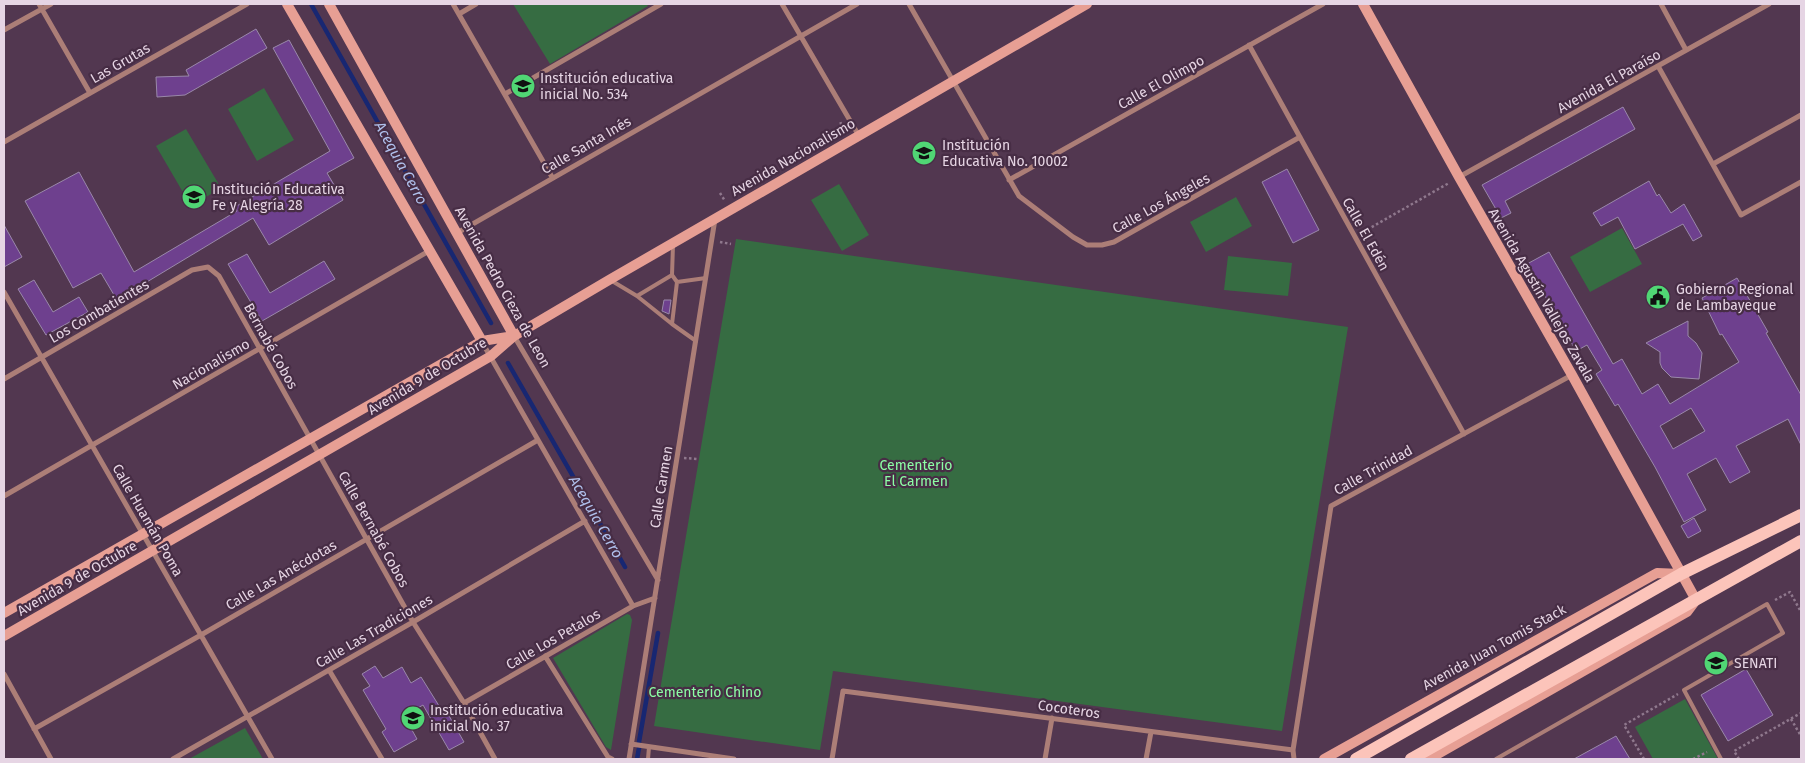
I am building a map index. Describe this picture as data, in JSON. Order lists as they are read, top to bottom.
{
  "streets": {
    "main road": ["Avenida Juan Tomis Stack"],
    "street": [
      "Las Grutas",
      "Avenida El Paraíso",
      "Calle El Olimpo",
      "Calle Santa Inés",
      "Avenida Nacionalismo",
      "Calle Los Ángeles",
      "Calle El Edén",
      "Avenida Pedro Cieza de Leon",
      "Avenida Agustín Vallejos Zavala",
      "Los Combatientes",
      "Bernabé Cobos",
      "Nacionalismo",
      "Avenida 9 de Octubre",
      "Calle Trinidad",
      "Calle Carmen",
      "Calle Huamán Poma",
      "Calle Bernabé Cobos",
      "Calle Las Anécdotas",
      "Calle Las Tradiciones",
      "Calle Los Petalos",
      "Cocoteros"
    ]
  },
  "crossings": [
    ["Avenida El Paraíso", "Avenida Agustín Vallejos Zavala"],
    ["Calle El Olimpo", "Calle Los Ángeles"],
    ["Calle El Olimpo", "Calle El Edén"],
    ["Calle Santa Inés", "Avenida Pedro Cieza de Leon"],
    ["Avenida Nacionalismo", "Calle Los Ángeles"],
    ["Avenida Nacionalismo", "Avenida Pedro Cieza de Leon"],
    ["Avenida Nacionalismo", "Avenida 9 de Octubre"],
    ["Avenida Nacionalismo", "Calle Carmen"],
    ["Calle Los Ángeles", "Calle El Edén"],
    ["Calle El Edén", "Calle Trinidad"],
    ["Avenida Pedro Cieza de Leon", "Avenida 9 de Octubre"],
    ["Avenida Pedro Cieza de Leon", "Calle Carmen"],
    ["Avenida Agustín Vallejos Zavala", "Calle Trinidad"],
    ["Avenida Agustín Vallejos Zavala", "Avenida Juan Tomis Stack"],
    ["Los Combatientes", "Bernabé Cobos"],
    ["Los Combatientes", "Calle Huamán Poma"],
    ["Bernabé Cobos", "Nacionalismo"],
    ["Bernabé Cobos", "Avenida 9 de Octubre"],
    ["Bernabé Cobos", "Calle Bernabé Cobos"],
    ["Nacionalismo", "Calle Huamán Poma"],
    ["Avenida 9 de Octubre", "Calle Huamán Poma"],
    ["Avenida 9 de Octubre", "Calle Bernabé Cobos"],
    ["Calle Trinidad", "Cocoteros"],
    ["Calle Carmen", "Calle Los Petalos"],
    ["Calle Huamán Poma", "Calle Las Anécdotas"],
    ["Calle Huamán Poma", "Calle Las Tradiciones"],
    ["Calle Bernabé Cobos", "Calle Las Anécdotas"],
    ["Calle Bernabé Cobos", "Calle Las Tradiciones"],
    ["Calle Bernabé Cobos", "Calle Los Petalos"]
  ],
  "water": ["Acequia Cerro"],
  "parks": ["Cementerio El Carmen", "Cementerio Chino"],
  "places": {
    "school or university": [
      "Institución educativa inicial No. 534",
      "Institución Educativa No. 10002",
      "Institución Educativa Fe y Alegría 28",
      "SENATI",
      "Institución educativa inicial No. 37"
    ],
    "public building": ["Gobierno Regional de Lambayeque"]
  }
}
